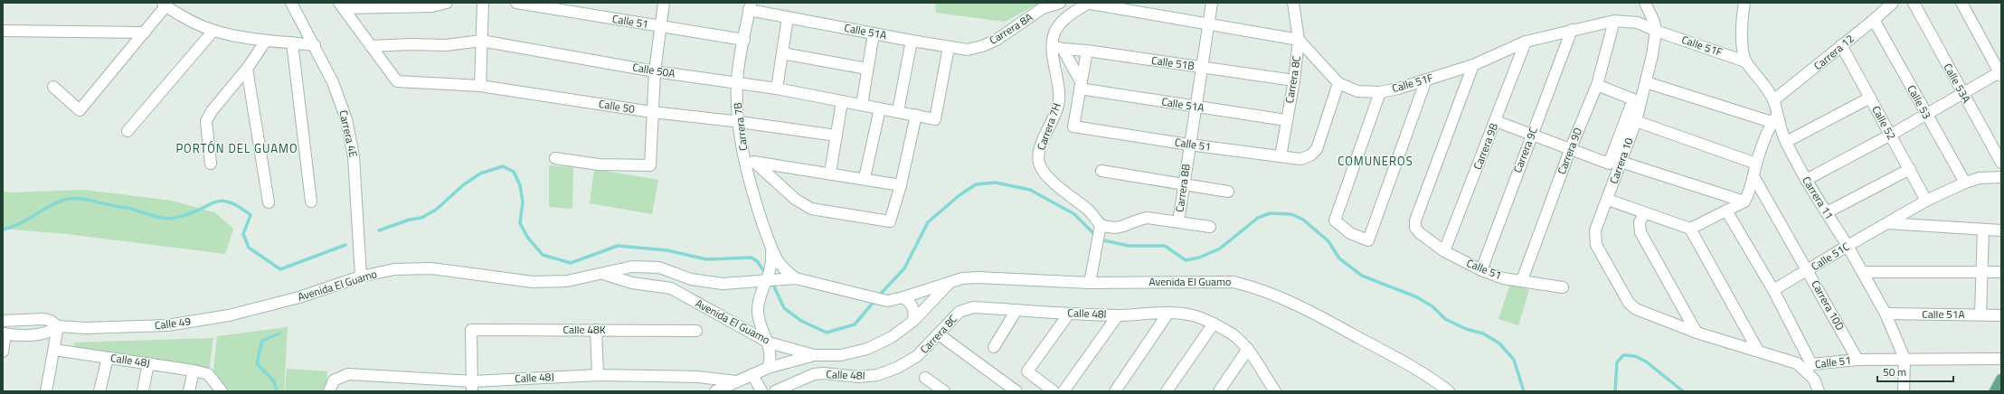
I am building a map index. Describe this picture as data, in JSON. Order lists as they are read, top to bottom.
{
  "streets": {
    "street": [
      "Calle 51",
      "Carrera 8A",
      "Calle 51A",
      "Calle 51F",
      "Carrera 12",
      "Calle 51B",
      "Calle 50A",
      "Carrera 8C",
      "Calle 53A",
      "Calle 53",
      "Calle 50",
      "Calle 52",
      "Carrera 7B",
      "Carrera 7H",
      "Carrera 4E",
      "Carrera 9B",
      "Carrera 9C",
      "Carrera 9D",
      "Carrera 10",
      "Carrera 8B",
      "Carrera 11",
      "Calle 51C",
      "Avenida El Guamo",
      "Carrera 10D",
      "Calle 48l",
      "Calle 49",
      "Calle 48K",
      "Calle 48J",
      "Calle 48I"
    ]
  },
  "crossings": [
    ["Calle 51", "Calle 51A"],
    ["Calle 51", "Calle 51F"],
    ["Calle 51", "Carrera 8C"],
    ["Calle 51", "Carrera 7B"],
    ["Calle 51", "Carrera 9B"],
    ["Calle 51", "Carrera 9C"],
    ["Calle 51", "Carrera 9D"],
    ["Calle 51", "Carrera 10"],
    ["Calle 51", "Carrera 8B"],
    ["Calle 51", "Carrera 11"],
    ["Calle 51", "Carrera 10D"],
    ["Carrera 8A", "Calle 51A"],
    ["Calle 51A", "Calle 50A"],
    ["Calle 51A", "Carrera 8C"],
    ["Calle 51A", "Carrera 7B"],
    ["Calle 51A", "Carrera 8B"],
    ["Calle 51A", "Carrera 11"],
    ["Calle 51F", "Carrera 8C"],
    ["Calle 51F", "Carrera 9B"],
    ["Calle 51F", "Carrera 9C"],
    ["Calle 51F", "Carrera 9D"],
    ["Calle 51F", "Carrera 10"],
    ["Calle 51F", "Carrera 11"],
    ["Carrera 12", "Calle 53"],
    ["Carrera 12", "Calle 52"],
    ["Carrera 12", "Carrera 11"],
    ["Calle 51B", "Carrera 8C"],
    ["Calle 51B", "Carrera 7H"],
    ["Calle 51B", "Carrera 8B"],
    ["Calle 50A", "Calle 50"],
    ["Calle 50A", "Carrera 7B"],
    ["Carrera 8C", "Calle 48l"],
    ["Carrera 8C", "Calle 48I"],
    ["Calle 53", "Calle 51C"],
    ["Calle 50", "Carrera 7B"],
    ["Calle 52", "Calle 51C"],
    ["Carrera 7B", "Avenida El Guamo"],
    ["Carrera 4E", "Avenida El Guamo"],
    ["Carrera 11", "Calle 51C"],
    ["Calle 51C", "Carrera 10D"],
    ["Avenida El Guamo", "Calle 49"],
    ["Calle 48K", "Calle 48J"]
  ],
  "districts": ["PORTÓN DEL GUAMO", "COMUNEROS"],
  "scale_bar": "50 m"
}
